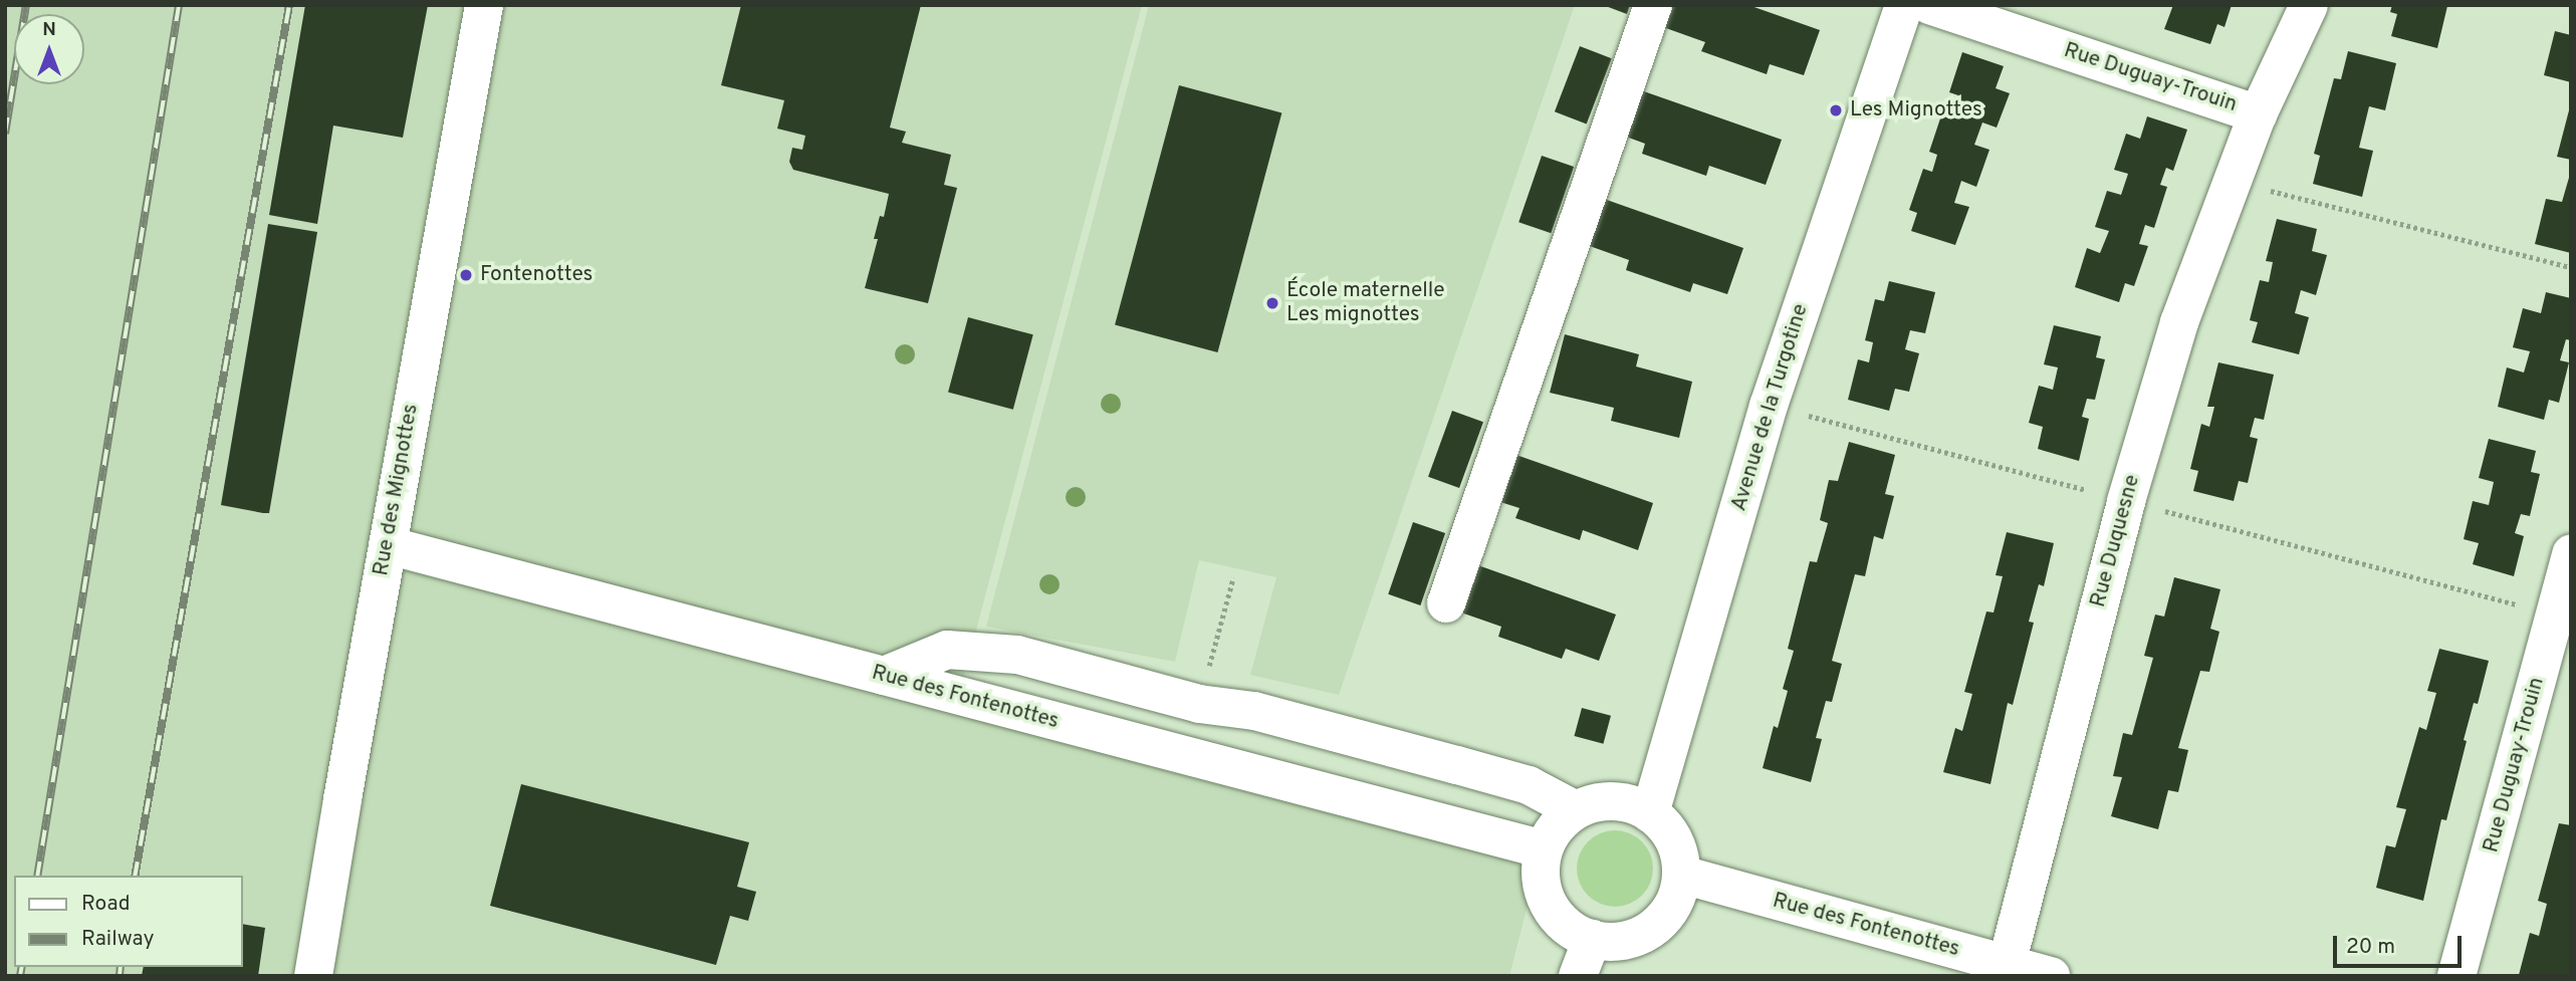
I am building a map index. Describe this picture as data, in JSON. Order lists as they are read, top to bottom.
{
  "streets": {
    "street": [
      "Rue Duguay-Trouin",
      "Avenue de la Turgotine",
      "Rue des Mignottes",
      "Rue Duquesne",
      "Rue des Fontenottes"
    ]
  },
  "crossings": [
    ["Rue Duguay-Trouin", "Rue Duquesne"],
    ["Avenue de la Turgotine", "Rue des Fontenottes"],
    ["Rue des Mignottes", "Rue des Fontenottes"],
    ["Rue Duquesne", "Rue des Fontenottes"]
  ],
  "places": ["Les Mignottes", "Fontenottes", "École maternelle Les mignottes"],
  "legend": ["Road", "Railway"],
  "scale_bar": "20 m",
  "north": "top"
}
